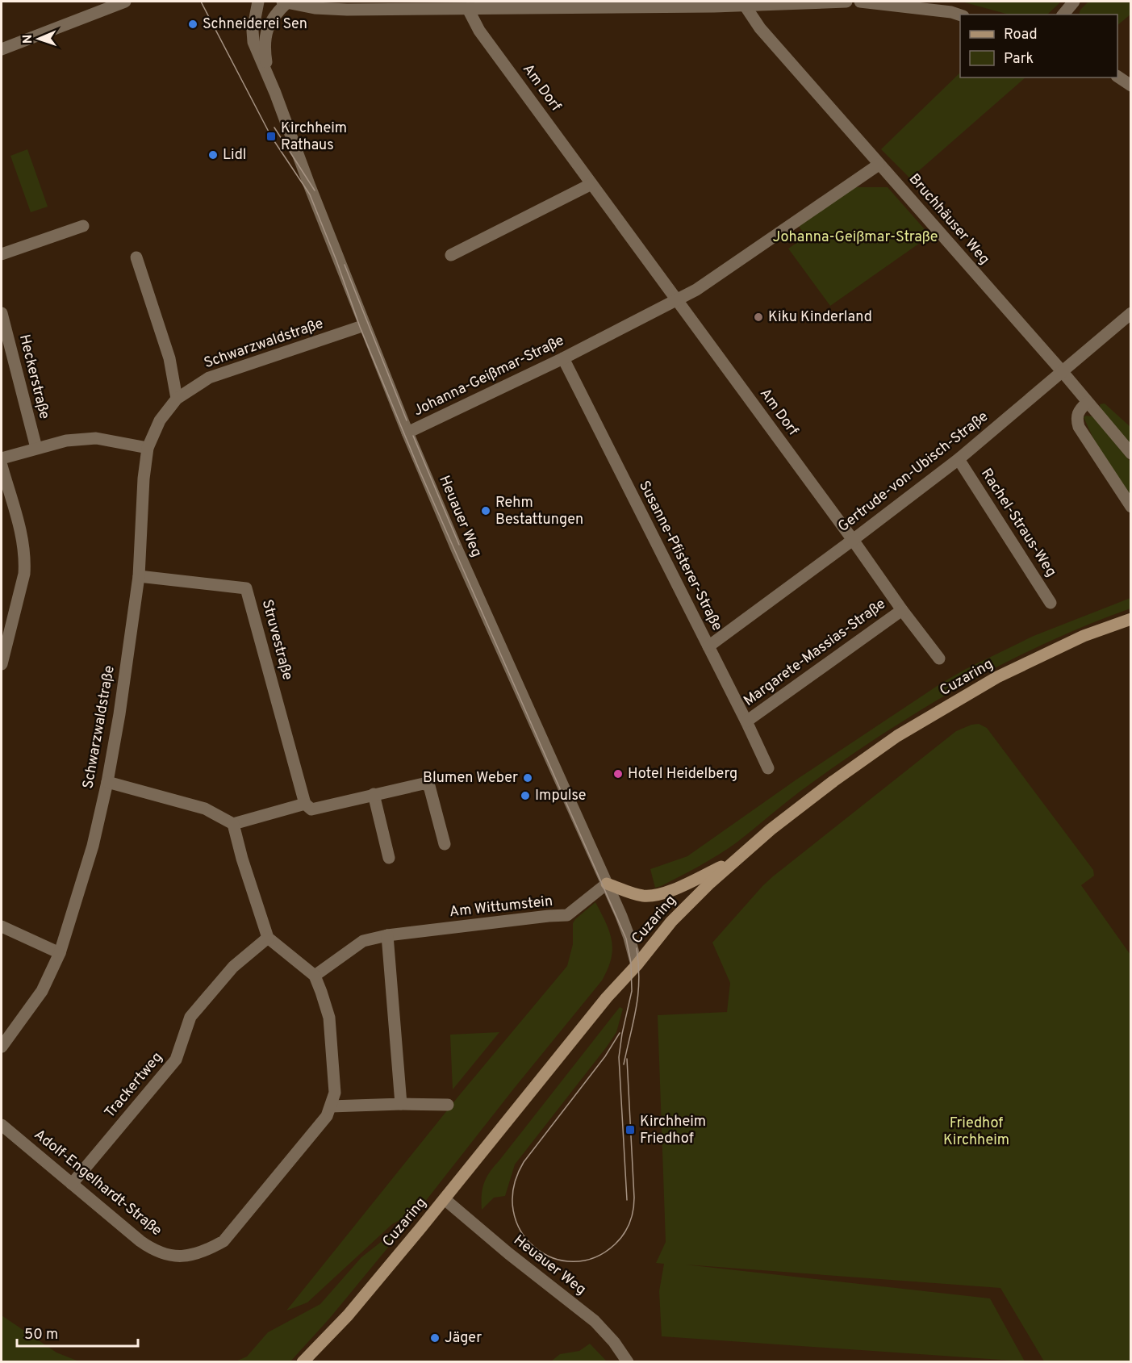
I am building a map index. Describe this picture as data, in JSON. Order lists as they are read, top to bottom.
{
  "streets": {
    "main road": ["Cuzaring"],
    "street": [
      "Am Dorf",
      "Bruchhäuser Weg",
      "Schwarzwaldstraße",
      "Johanna-Geißmar-Straße",
      "Heckerstraße",
      "Gertrude-von-Ubisch-Straße",
      "Heuauer Weg",
      "Rachel-Straus-Weg",
      "Susanne-Pfisterer-Straße",
      "Struvestraße",
      "Margarete-Massias-Straße",
      "Am Wittumstein",
      "Trackertweg",
      "Adolf-Engelhardt-Straße"
    ]
  },
  "crossings": [
    ["Am Dorf", "Johanna-Geißmar-Straße"],
    ["Am Dorf", "Gertrude-von-Ubisch-Straße"],
    ["Am Dorf", "Margarete-Massias-Straße"],
    ["Bruchhäuser Weg", "Johanna-Geißmar-Straße"],
    ["Bruchhäuser Weg", "Gertrude-von-Ubisch-Straße"],
    ["Schwarzwaldstraße", "Heuauer Weg"],
    ["Schwarzwaldstraße", "Struvestraße"],
    ["Johanna-Geißmar-Straße", "Heuauer Weg"],
    ["Johanna-Geißmar-Straße", "Susanne-Pfisterer-Straße"],
    ["Gertrude-von-Ubisch-Straße", "Rachel-Straus-Weg"],
    ["Gertrude-von-Ubisch-Straße", "Susanne-Pfisterer-Straße"],
    ["Heuauer Weg", "Cuzaring"],
    ["Heuauer Weg", "Am Wittumstein"],
    ["Susanne-Pfisterer-Straße", "Margarete-Massias-Straße"],
    ["Am Wittumstein", "Adolf-Engelhardt-Straße"],
    ["Trackertweg", "Adolf-Engelhardt-Straße"]
  ],
  "parks": ["Johanna-Geißmar-Straße", "Friedhof Kirchheim"],
  "places": {
    "other": [
      "Schneiderei Sen",
      "Lidl",
      "Kiku Kinderland",
      "Rehm Bestattungen",
      "Hotel Heidelberg",
      "Blumen Weber",
      "Impulse",
      "Jäger"
    ],
    "transit": ["Kirchheim Rathaus", "Kirchheim Friedhof"]
  },
  "legend": ["Road", "Park"],
  "scale_bar": "50 m",
  "north": "left"
}
